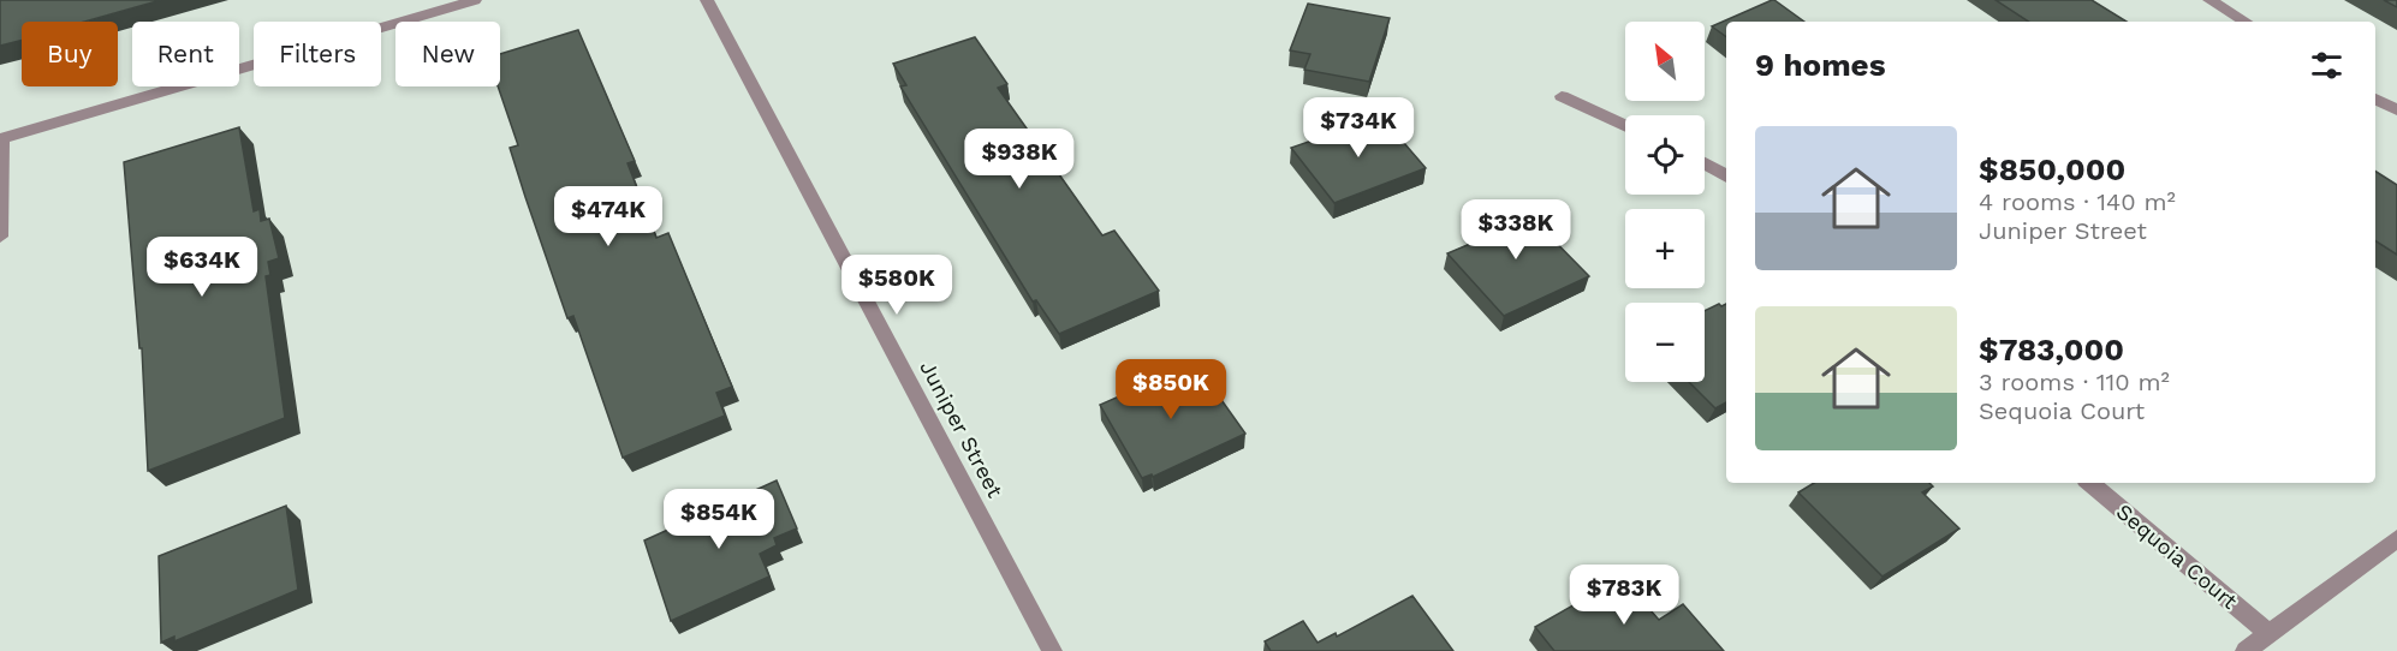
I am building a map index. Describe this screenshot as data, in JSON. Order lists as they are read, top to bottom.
{
  "streets": {
    "street": ["Juniper Street", "Sequoia Court"]
  },
  "north": "top left",
  "page": {
    "map_buttons": ["+", "−"],
    "chip": [
      "Buy",
      "Rent",
      "Filters",
      "New"
    ],
    "heading": "9 homes",
    "price": [
      "$734K",
      "$938K",
      "$474K",
      "$338K",
      "$634K",
      "$580K",
      "$850K",
      "$854K",
      "$783K"
    ],
    "list": [
      {
        "name": "$850,000",
        "note": "4 rooms · 140 m² · Juniper Street"
      },
      {
        "name": "$783,000",
        "note": "3 rooms · 110 m² · Sequoia Court"
      }
    ]
  }
}
